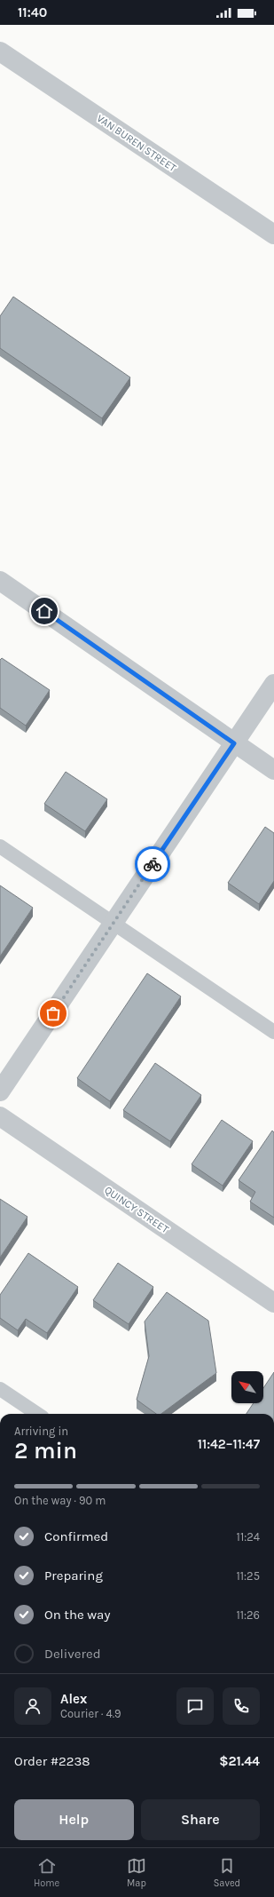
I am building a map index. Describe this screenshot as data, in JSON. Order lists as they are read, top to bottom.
{
  "streets": {
    "street": ["VAN BUREN STREET", "QUINCY STREET"]
  },
  "north": "top left",
  "page": {
    "status": "11:40",
    "heading": ["2 min", "Arriving in", "11:42–11:47"],
    "panel": [
      "Alex",
      "Courier · 4.9",
      "Order #2238",
      "$21.44"
    ],
    "bar": "On the way · 90 m",
    "list": [
      ["Confirmed", "11:24"],
      ["Preparing", "11:25"],
      ["On the way", "11:26"],
      "Delivered"
    ],
    "buttons": ["Help", "Share"],
    "tabs": ["Home", "Map", "Saved"]
  }
}
